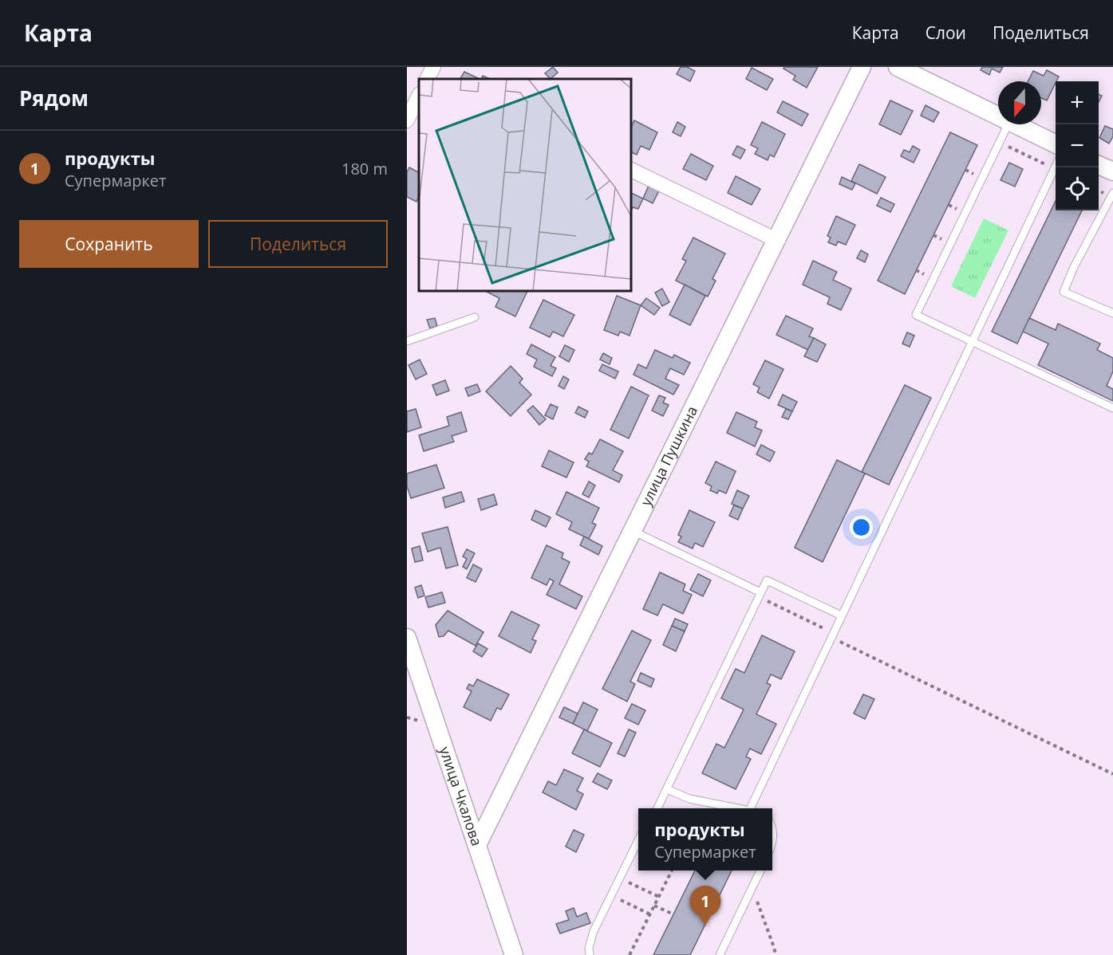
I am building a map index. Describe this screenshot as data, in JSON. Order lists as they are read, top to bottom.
{
  "streets": {
    "street": ["улица Пушкина", "улица Чкалова"]
  },
  "crossings": [
    ["улица Пушкина", "улица Чкалова"]
  ],
  "north": "bottom",
  "page": {
    "header": "Карта",
    "nav": ["Карта", "Слои", "Поделиться"],
    "heading": "Рядом",
    "map_buttons": ["+", "−"],
    "list": [
      {
        "mark": "1",
        "name": "продукты",
        "note": "Супермаркет",
        "value": "180 m"
      }
    ],
    "buttons": ["Сохранить", "Поделиться"],
    "popup": ["продукты", "Супермаркет"],
    "pins": "1"
  }
}
